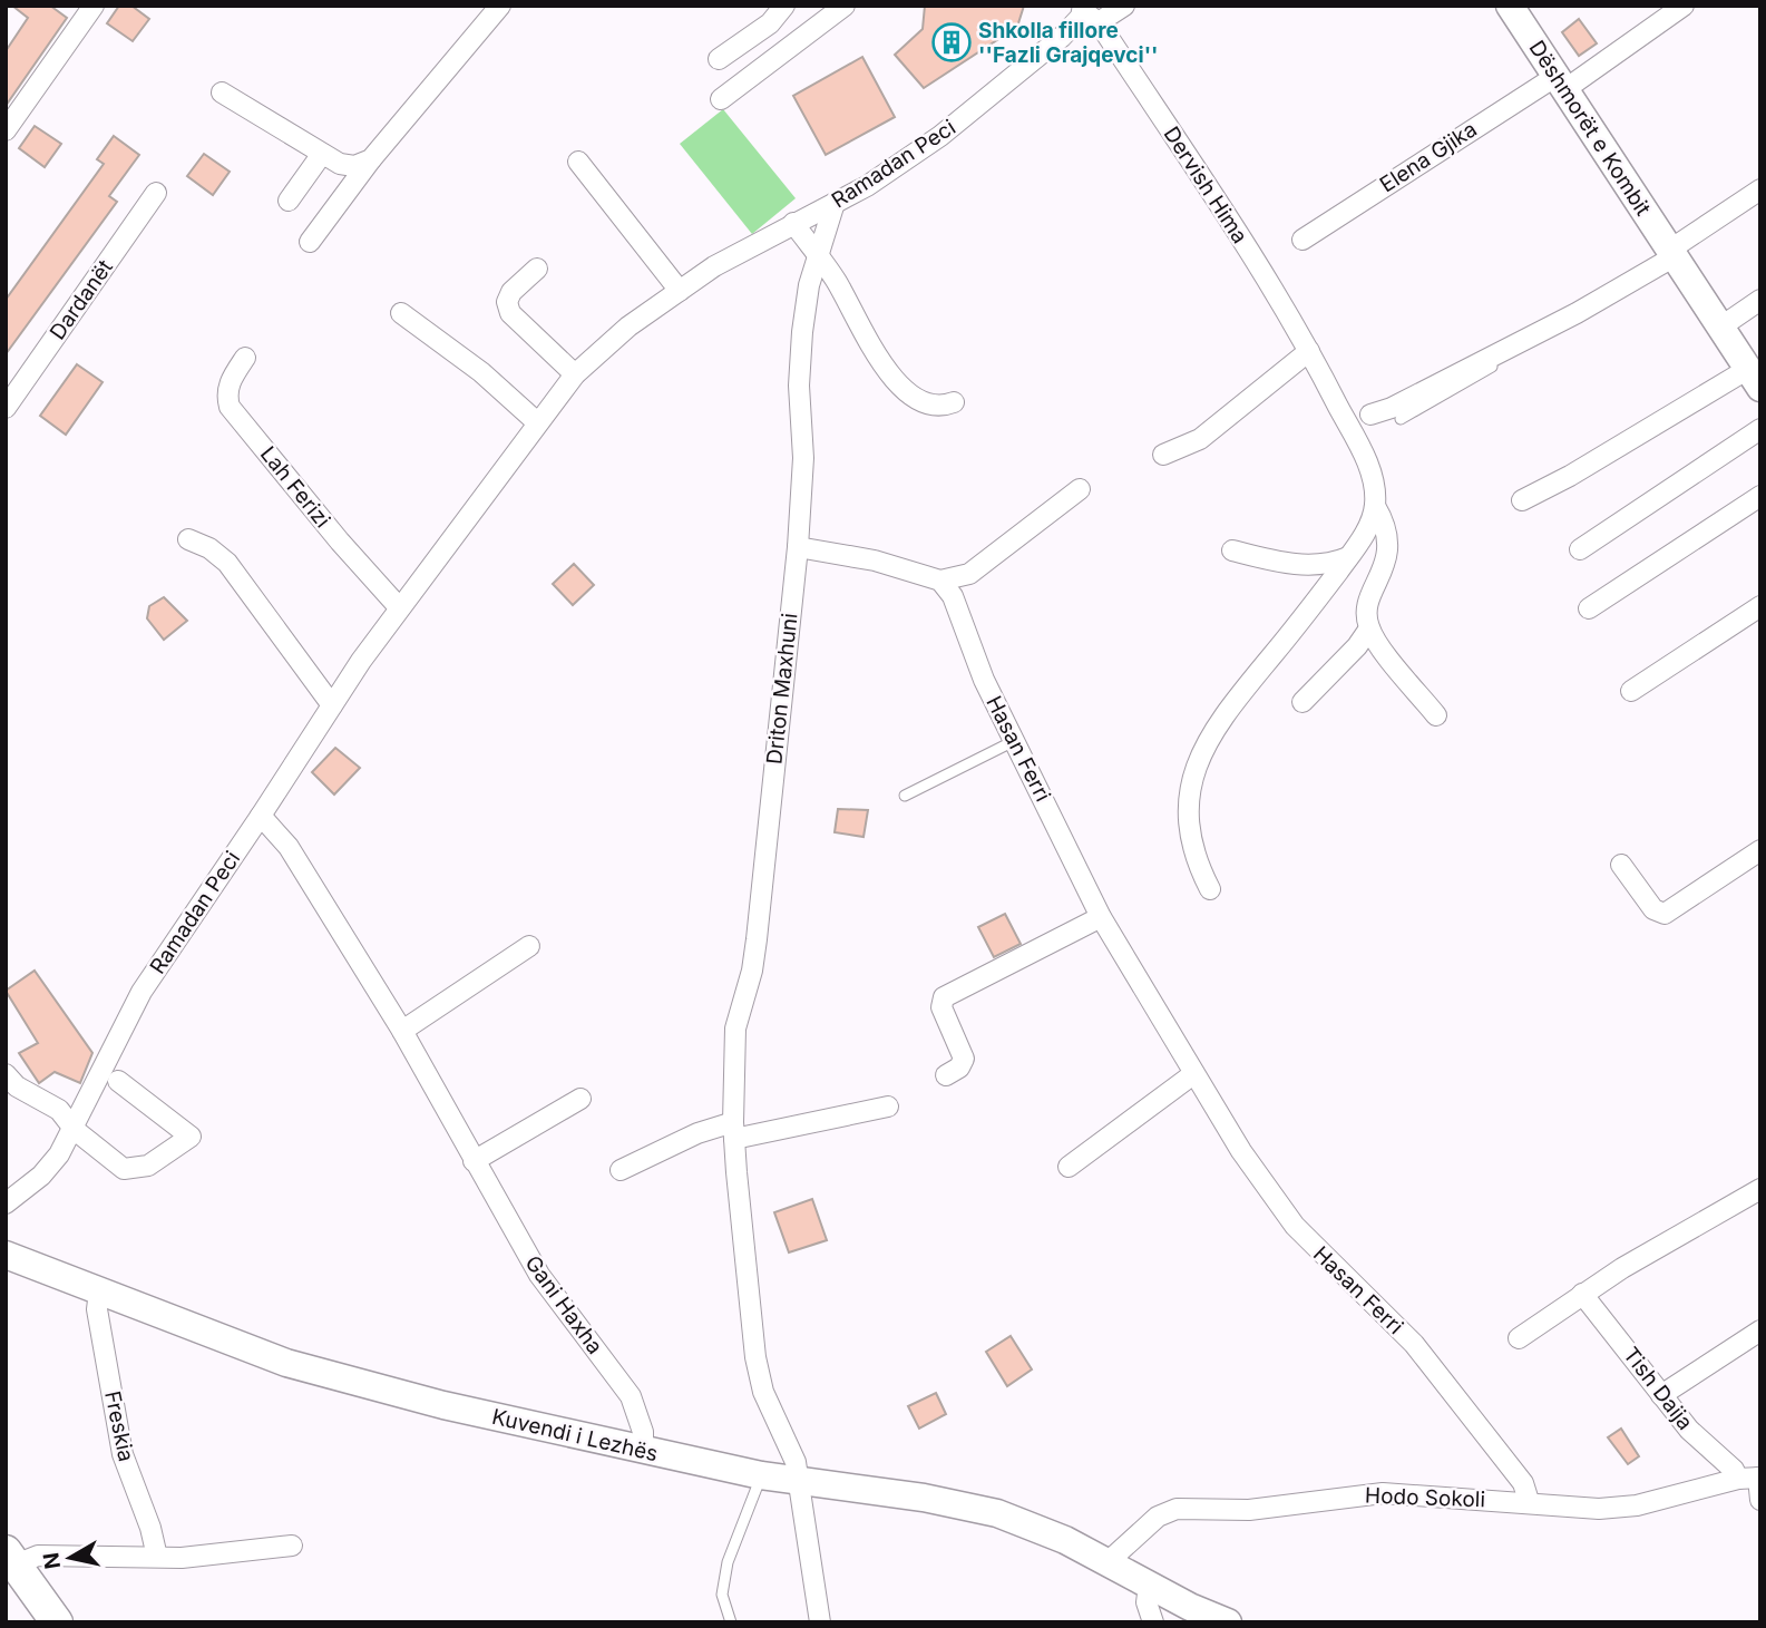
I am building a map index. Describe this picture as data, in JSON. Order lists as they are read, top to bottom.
{
  "streets": {
    "street": [
      "Dëshmorët e Kombit",
      "Elena Gjika",
      "Ramadan Peci",
      "Dervish Hima",
      "Dardanët",
      "Lah Ferizi",
      "Driton Maxhuni",
      "Hasan Ferri",
      "Gani Haxha",
      "Tish Daija",
      "Freskia",
      "Kuvendi i Lezhës",
      "Hodo Sokoli"
    ]
  },
  "crossings": [
    ["Dëshmorët e Kombit", "Elena Gjika"],
    ["Ramadan Peci", "Dervish Hima"],
    ["Ramadan Peci", "Lah Ferizi"],
    ["Ramadan Peci", "Driton Maxhuni"],
    ["Ramadan Peci", "Gani Haxha"],
    ["Driton Maxhuni", "Kuvendi i Lezhës"],
    ["Hasan Ferri", "Hodo Sokoli"],
    ["Gani Haxha", "Kuvendi i Lezhës"],
    ["Tish Daija", "Hodo Sokoli"],
    ["Freskia", "Kuvendi i Lezhës"],
    ["Kuvendi i Lezhës", "Hodo Sokoli"]
  ],
  "places": {
    "building": ["Shkolla fillore ''Fazli Grajqevci''"]
  },
  "north": "left"
}
